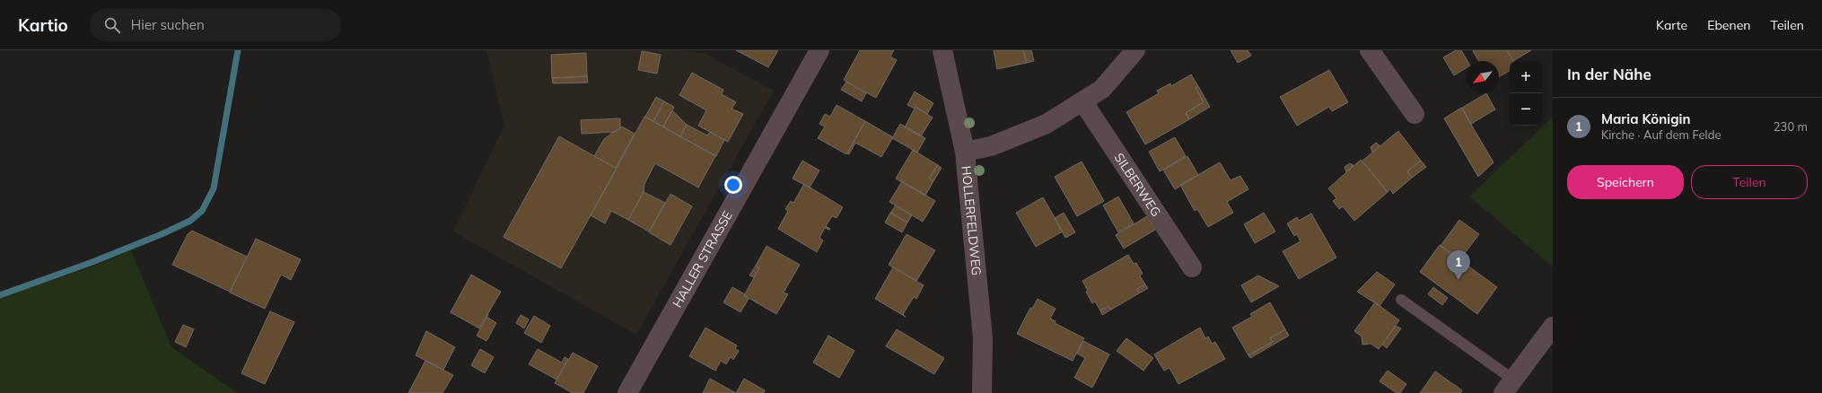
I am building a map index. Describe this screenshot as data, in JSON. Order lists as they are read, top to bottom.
{
  "streets": {
    "street": ["SILBERWEG", "HOLLERFELDWEG", "HALLER STRASSE"]
  },
  "north": "bottom left",
  "page": {
    "header": "Kartio",
    "search": "Hier suchen",
    "nav": ["Karte", "Ebenen", "Teilen"],
    "heading": "In der Nähe",
    "map_buttons": ["+", "−"],
    "list": [
      {
        "mark": "1",
        "name": "Maria Königin",
        "note": "Kirche · Auf dem Felde",
        "value": "230 m"
      }
    ],
    "buttons": ["Speichern", "Teilen"],
    "pins": "1"
  }
}
